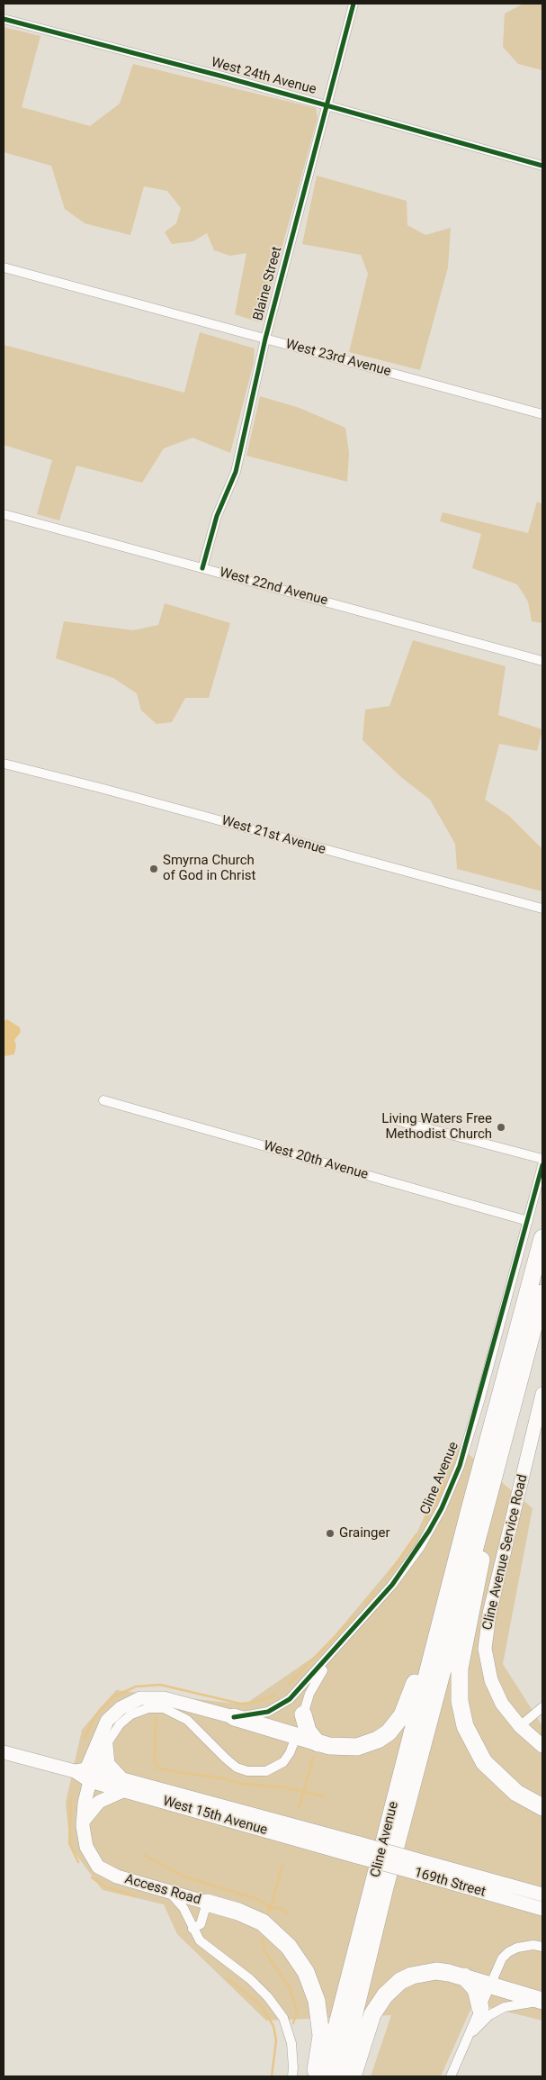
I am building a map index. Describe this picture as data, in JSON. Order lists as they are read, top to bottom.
{
  "streets": {
    "highway": ["Cline Avenue"],
    "main road": [
      "Cline Avenue Service Road",
      "West 15th Avenue",
      "169th Street",
      "Access Road"
    ],
    "street": [
      "West 24th Avenue",
      "Blaine Street",
      "West 23rd Avenue",
      "West 22nd Avenue",
      "West 21st Avenue",
      "West 20th Avenue"
    ]
  },
  "crossings": [
    ["West 24th Avenue", "Blaine Street"],
    ["Blaine Street", "West 23rd Avenue"],
    ["Blaine Street", "West 22nd Avenue"],
    ["West 20th Avenue", "Cline Avenue"],
    ["Cline Avenue", "West 15th Avenue"],
    ["Cline Avenue", "Access Road"],
    ["West 15th Avenue", "169th Street"],
    ["West 15th Avenue", "Access Road"]
  ],
  "places": ["Smyrna Church of God in Christ", "Living Waters Free Methodist Church", "Grainger"]
}
